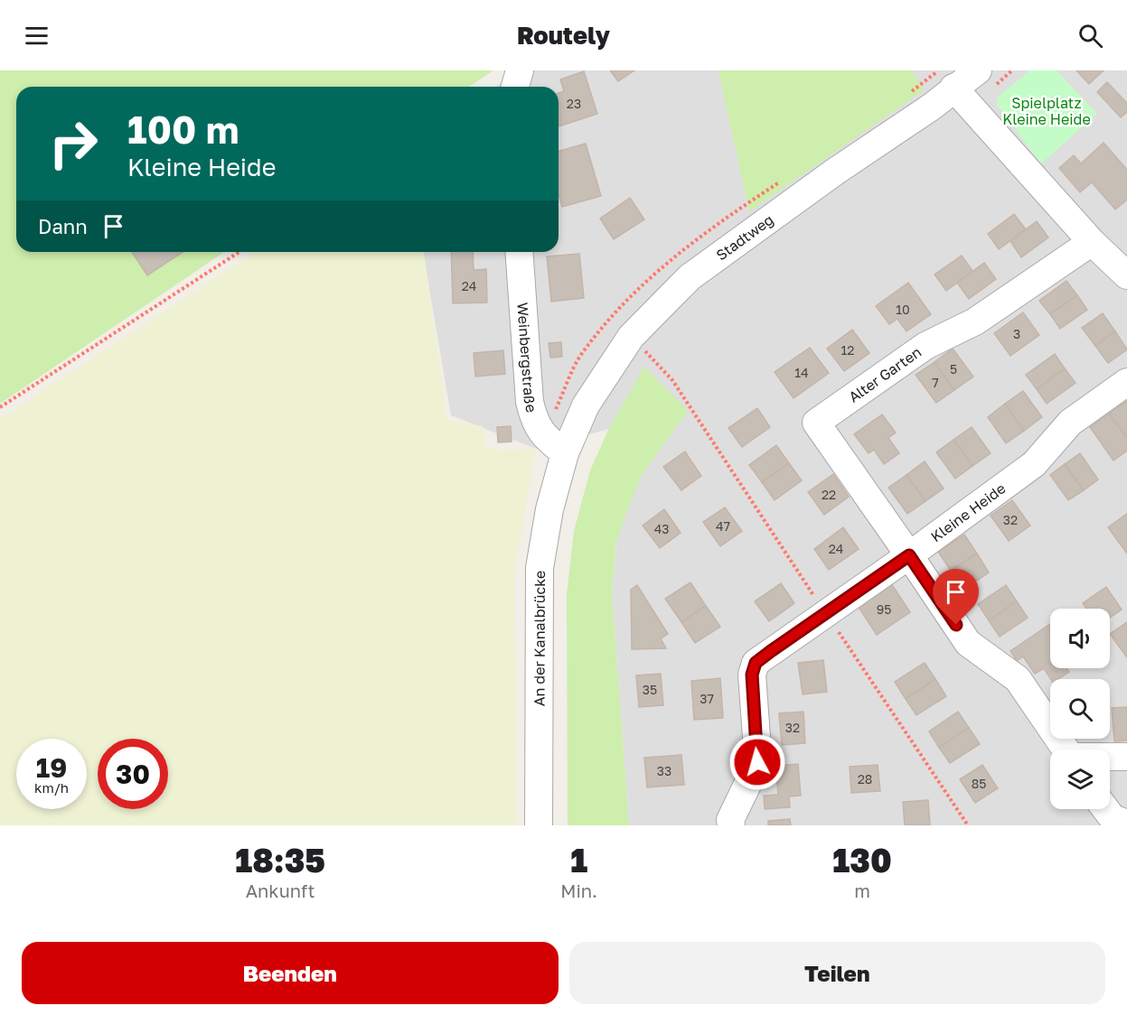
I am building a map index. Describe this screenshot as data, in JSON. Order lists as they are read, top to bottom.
{
  "streets": {
    "street": [
      "Stadtweg",
      "Weinbergstraße",
      "Alter Garten",
      "Kleine Heide",
      "An der Kanalbrücke"
    ]
  },
  "crossings": [
    ["Stadtweg", "Weinbergstraße"],
    ["Stadtweg", "An der Kanalbrücke"],
    ["Weinbergstraße", "An der Kanalbrücke"],
    ["Alter Garten", "Kleine Heide"]
  ],
  "parks": ["Spielplatz Kleine Heide"],
  "house_numbers": [
    "23",
    "24",
    "10",
    "3",
    "12",
    "5",
    "14",
    "7",
    "22",
    "32",
    "47",
    "43",
    "24",
    "95",
    "35",
    "37",
    "32",
    "33",
    "28",
    "85"
  ],
  "page": {
    "header": "Routely",
    "turn": ["100 m", "Kleine Heide"],
    "then": "Dann",
    "speed": "19 km/h",
    "limit": "30",
    "eta": [
      "18:35",
      "Ankunft",
      "1",
      "Min.",
      "130",
      "m"
    ],
    "buttons": ["Beenden", "Teilen"]
  }
}
